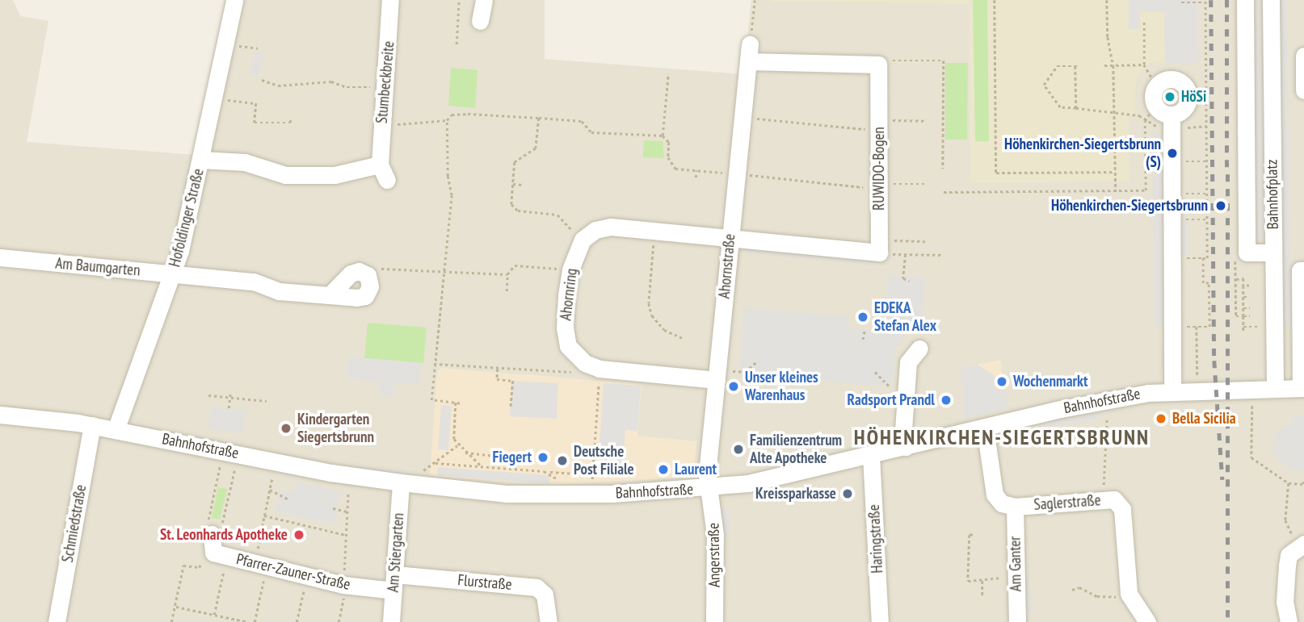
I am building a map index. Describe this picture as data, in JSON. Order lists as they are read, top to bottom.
{
  "streets": {
    "street": [
      "Stumbeckbreite",
      "RUWIDO-Bogen",
      "Bahnhofplatz",
      "Hofoldinger Straße",
      "Ahornstraße",
      "Am Baumgarten",
      "Ahornring",
      "Bahnhofstraße",
      "Saglerstraße",
      "Schmiedstraße",
      "Haringstraße",
      "Am Stiergarten",
      "Angerstraße",
      "Am Ganter",
      "Pfarrer-Zauner-Straße",
      "Flurstraße"
    ]
  },
  "crossings": [
    ["Stumbeckbreite", "Hofoldinger Straße"],
    ["Bahnhofplatz", "Bahnhofstraße"],
    ["Hofoldinger Straße", "Am Baumgarten"],
    ["Hofoldinger Straße", "Bahnhofstraße"],
    ["Ahornstraße", "Ahornring"],
    ["Ahornstraße", "Bahnhofstraße"],
    ["Ahornstraße", "Angerstraße"],
    ["Bahnhofstraße", "Saglerstraße"],
    ["Bahnhofstraße", "Schmiedstraße"],
    ["Bahnhofstraße", "Haringstraße"],
    ["Bahnhofstraße", "Am Stiergarten"],
    ["Bahnhofstraße", "Angerstraße"],
    ["Saglerstraße", "Am Ganter"],
    ["Am Stiergarten", "Pfarrer-Zauner-Straße"],
    ["Am Stiergarten", "Flurstraße"],
    ["Pfarrer-Zauner-Straße", "Flurstraße"]
  ],
  "districts": ["HÖHENKIRCHEN-SIEGERTSBRUNN"],
  "places": [
    "HöSi",
    "Höhenkirchen-Siegertsbrunn (S)",
    "Höhenkirchen-Siegertsbrunn",
    "EDEKA Stefan Alex",
    "Wochenmarkt",
    "Unser kleines Warenhaus",
    "Radsport Prandl",
    "Bella Sicilia",
    "Kindergarten Siegertsbrunn",
    "Familienzentrum Alte Apotheke",
    "Fiegert",
    "Deutsche Post Filiale",
    "Laurent",
    "Kreissparkasse",
    "St. Leonhards Apotheke"
  ]
}
